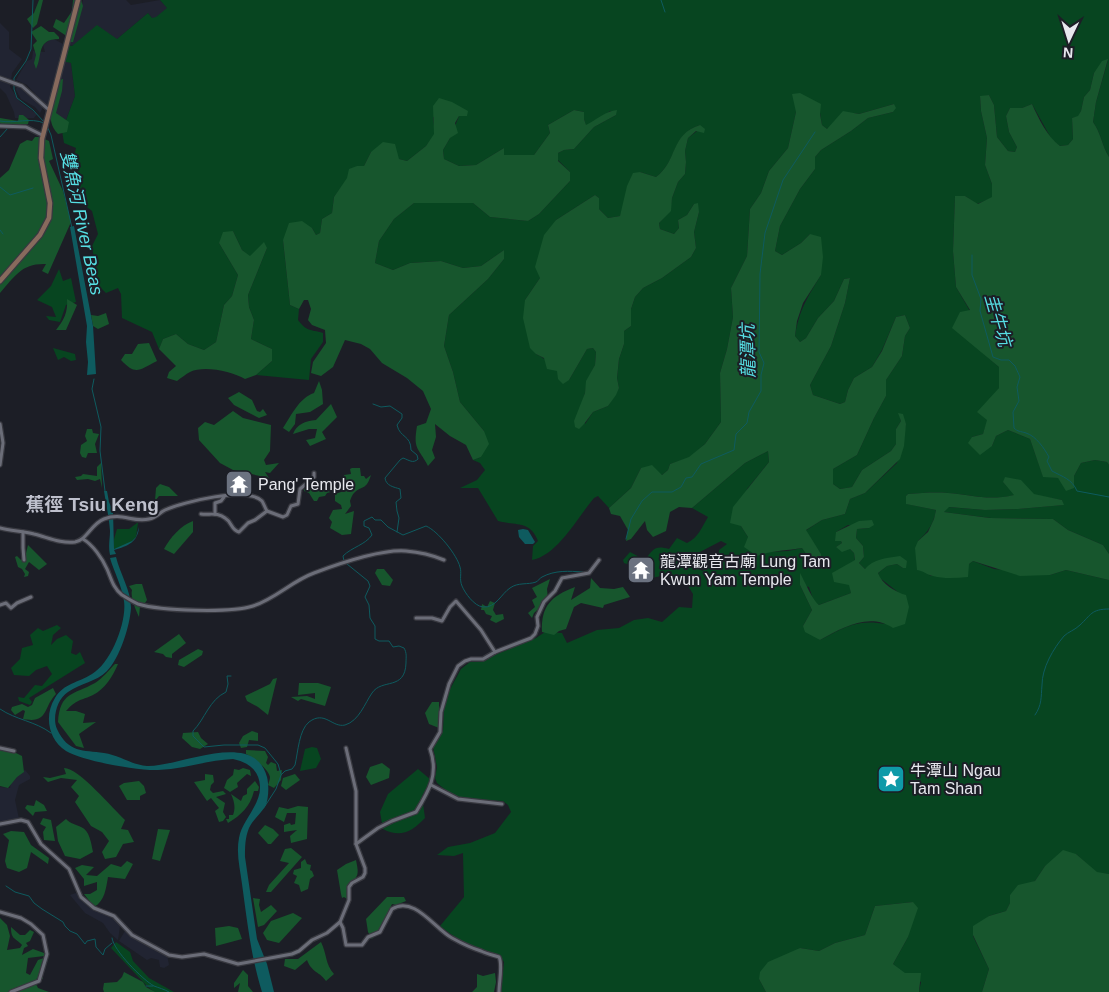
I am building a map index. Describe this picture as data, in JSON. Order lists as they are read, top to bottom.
{
  "districts": ["蕉徑 Tsiu Keng"],
  "water": ["雙魚河 River Beas", "圭牛坑", "龍潭坑"],
  "places": {
    "temple": ["Pang' Temple", "龍潭觀音古廟 Lung Tam Kwun Yam Temple"],
    "place": ["牛潭山 Ngau Tam Shan"]
  },
  "north": "bottom"
}
